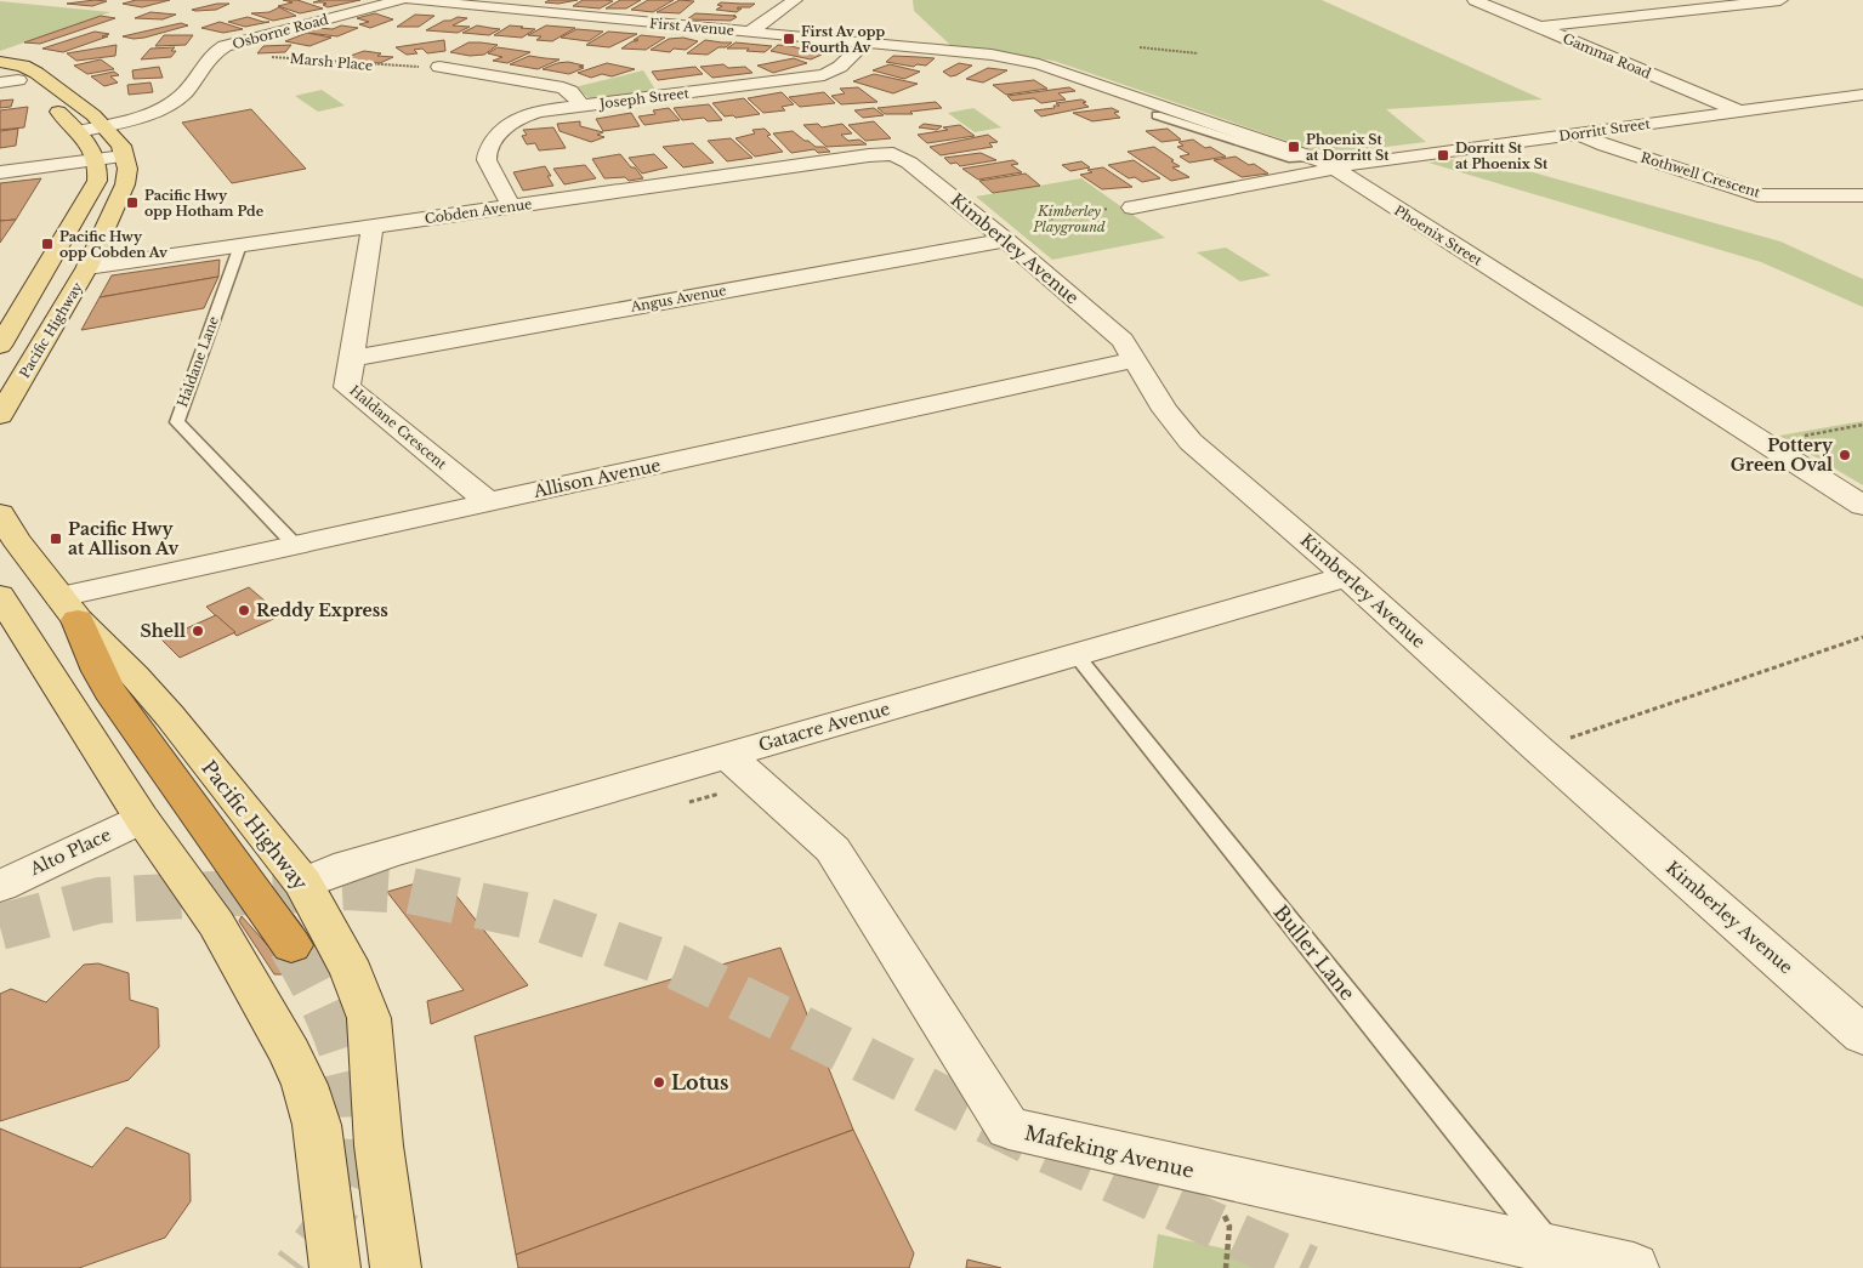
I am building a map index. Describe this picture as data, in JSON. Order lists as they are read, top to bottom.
{
  "streets": {
    "main road": ["Pacific Highway"],
    "street": [
      "First Avenue",
      "Osborne Road",
      "Gamma Road",
      "Joseph Street",
      "Dorritt Street",
      "Rothwell Crescent",
      "Cobden Avenue",
      "Phoenix Street",
      "Kimberley Avenue",
      "Angus Avenue",
      "Haldane Crescent",
      "Allison Avenue",
      "Gatacre Avenue",
      "Alto Place",
      "Mafeking Avenue"
    ],
    "lane": ["Haldane Lane", "Buller Lane"],
    "path": ["Marsh Place"]
  },
  "crossings": [
    ["First Avenue", "Joseph Street"],
    ["First Avenue", "Phoenix Street"],
    ["Gamma Road", "Dorritt Street"],
    ["Joseph Street", "Cobden Avenue"],
    ["Dorritt Street", "Rothwell Crescent"],
    ["Dorritt Street", "Phoenix Street"],
    ["Cobden Avenue", "Kimberley Avenue"],
    ["Cobden Avenue", "Pacific Highway"],
    ["Cobden Avenue", "Haldane Lane"],
    ["Cobden Avenue", "Haldane Crescent"],
    ["Kimberley Avenue", "Angus Avenue"],
    ["Kimberley Avenue", "Allison Avenue"],
    ["Kimberley Avenue", "Gatacre Avenue"],
    ["Angus Avenue", "Haldane Crescent"],
    ["Pacific Highway", "Allison Avenue"],
    ["Pacific Highway", "Gatacre Avenue"],
    ["Haldane Lane", "Allison Avenue"],
    ["Haldane Crescent", "Allison Avenue"],
    ["Gatacre Avenue", "Buller Lane"],
    ["Gatacre Avenue", "Mafeking Avenue"],
    ["Buller Lane", "Mafeking Avenue"]
  ],
  "parks": ["Kimberley Playground"],
  "places": {
    "transit": [
      "First Av opp Fourth Av",
      "Phoenix St at Dorritt St",
      "Dorritt St at Phoenix St",
      "Pacific Hwy opp Hotham Pde",
      "Pacific Hwy opp Cobden Av",
      "Pacific Hwy at Allison Av"
    ],
    "other": [
      "Pottery Green Oval",
      "Reddy Express",
      "Shell",
      "Lotus"
    ]
  }
}
